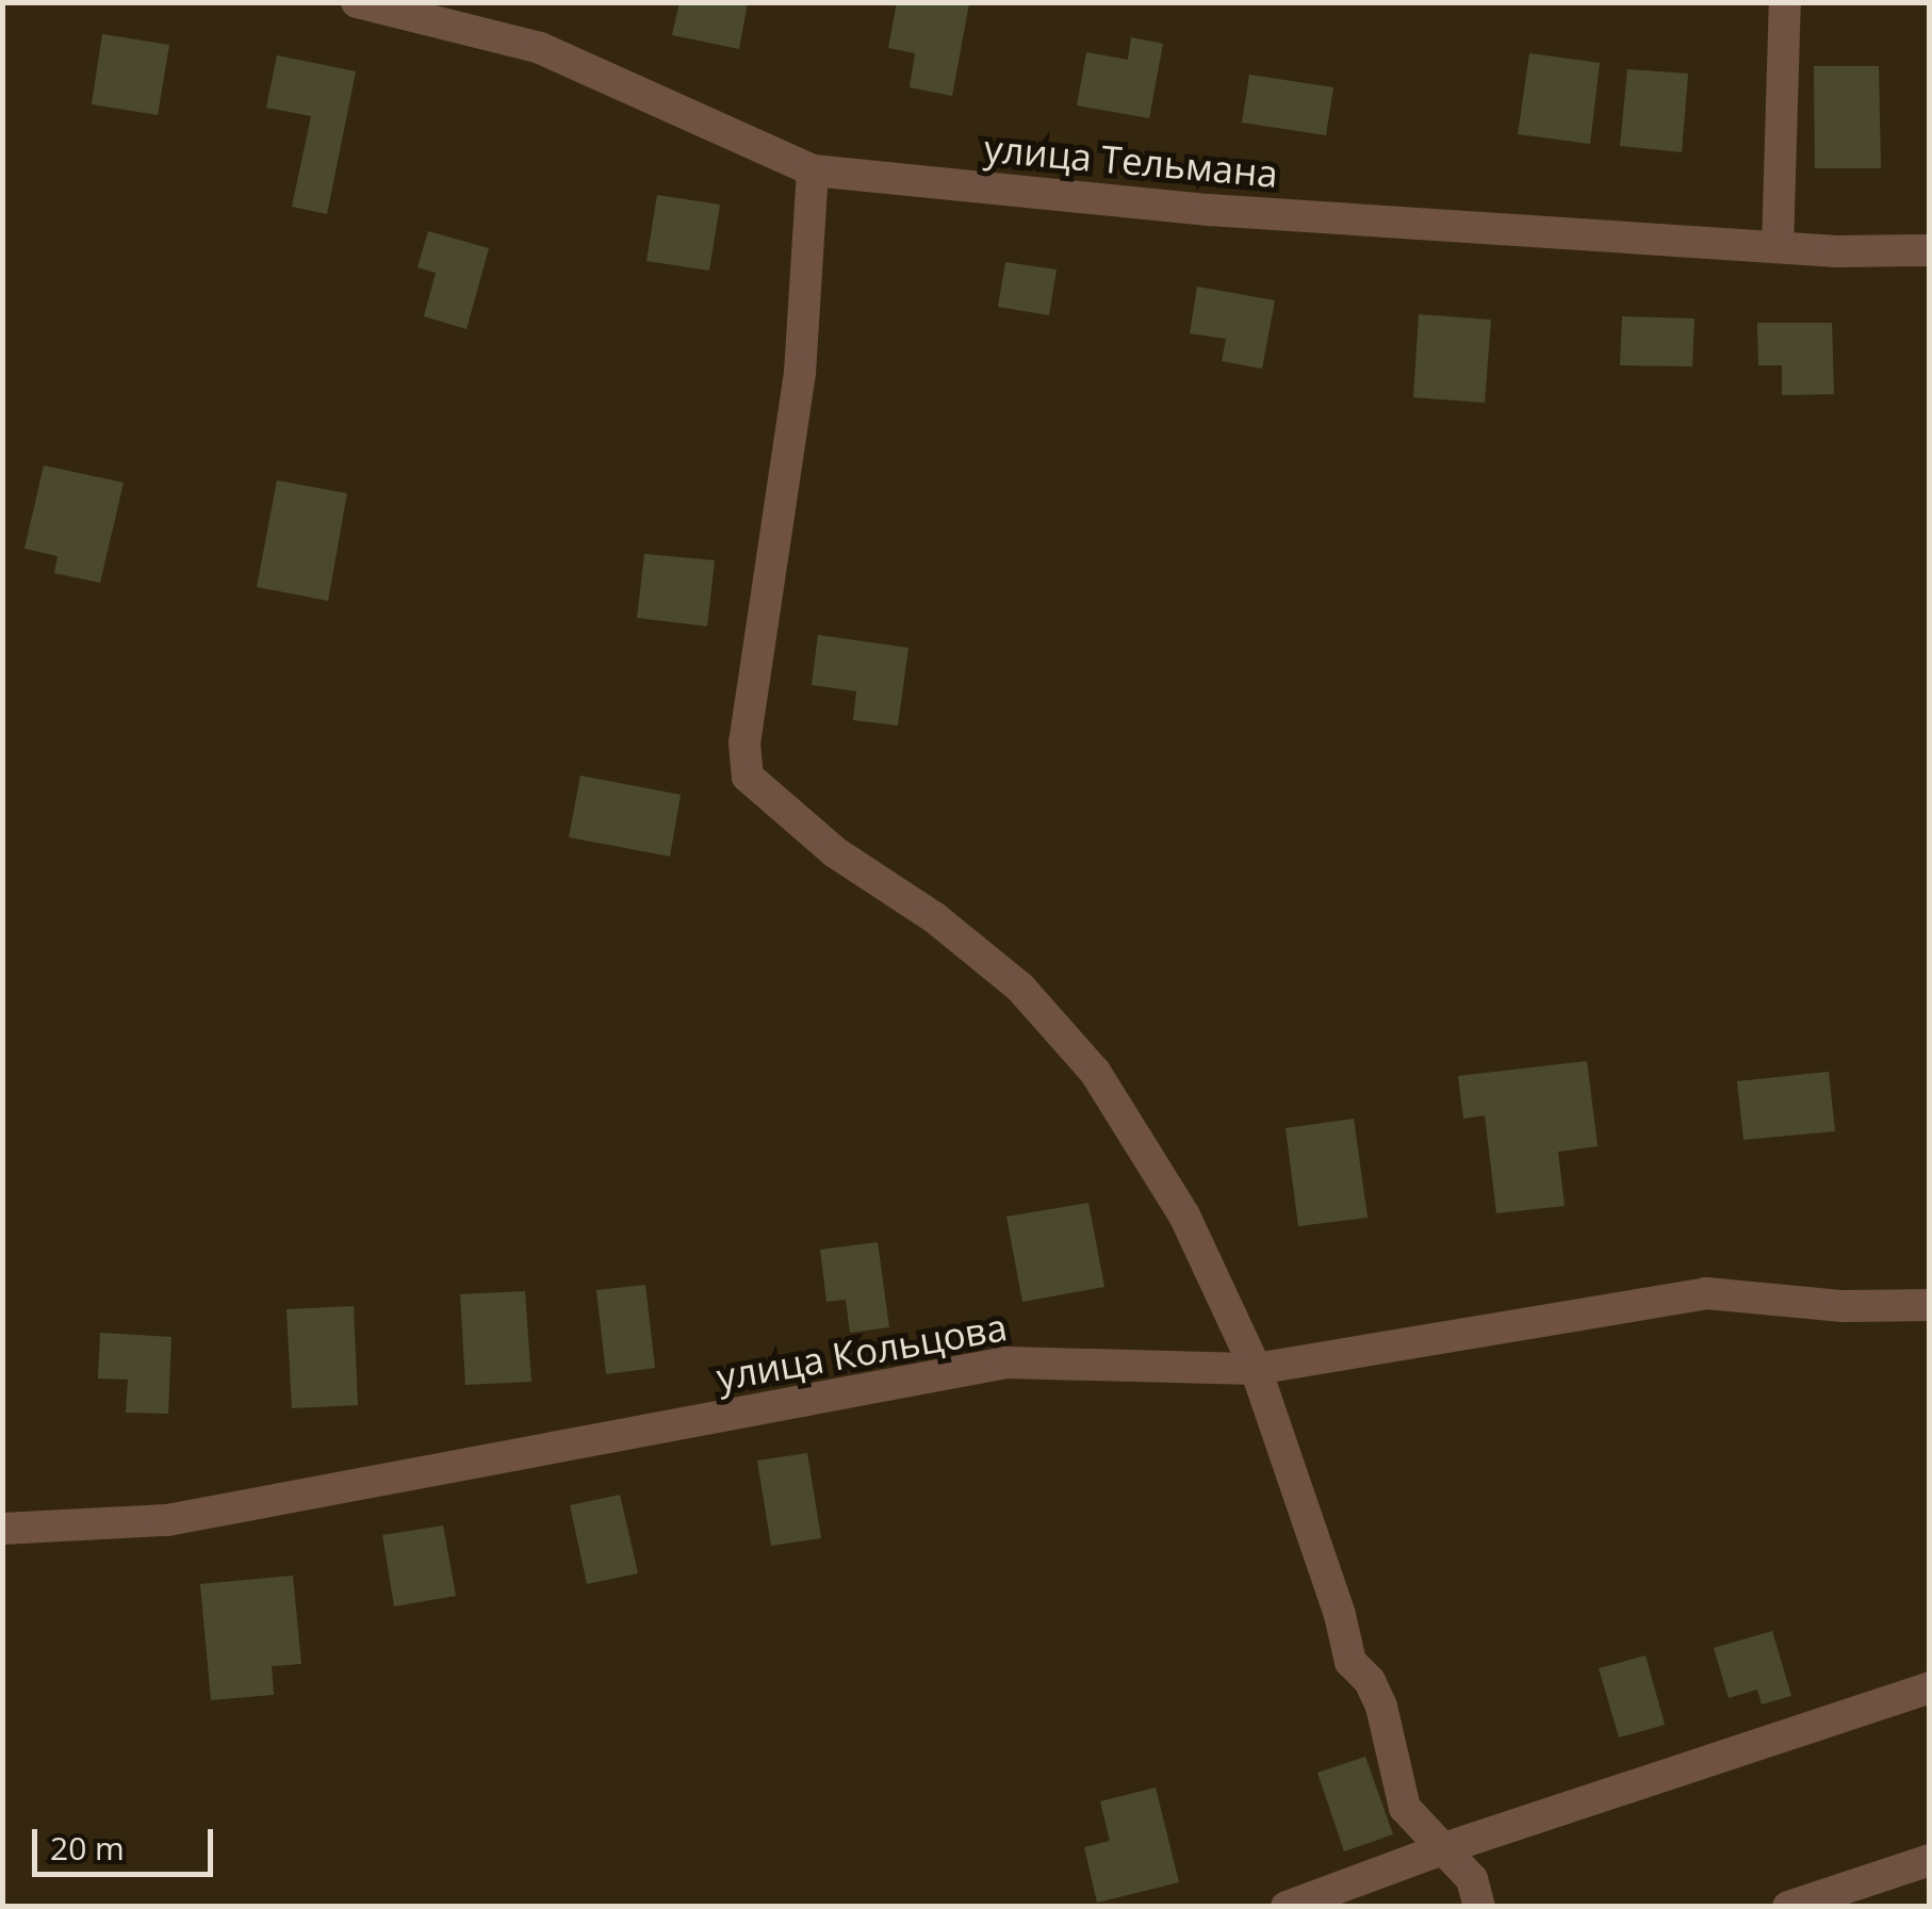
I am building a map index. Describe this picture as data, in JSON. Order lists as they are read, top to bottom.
{
  "streets": {
    "street": ["улица Тельмана", "улица Кольцова"]
  },
  "scale_bar": "20 m"
}
